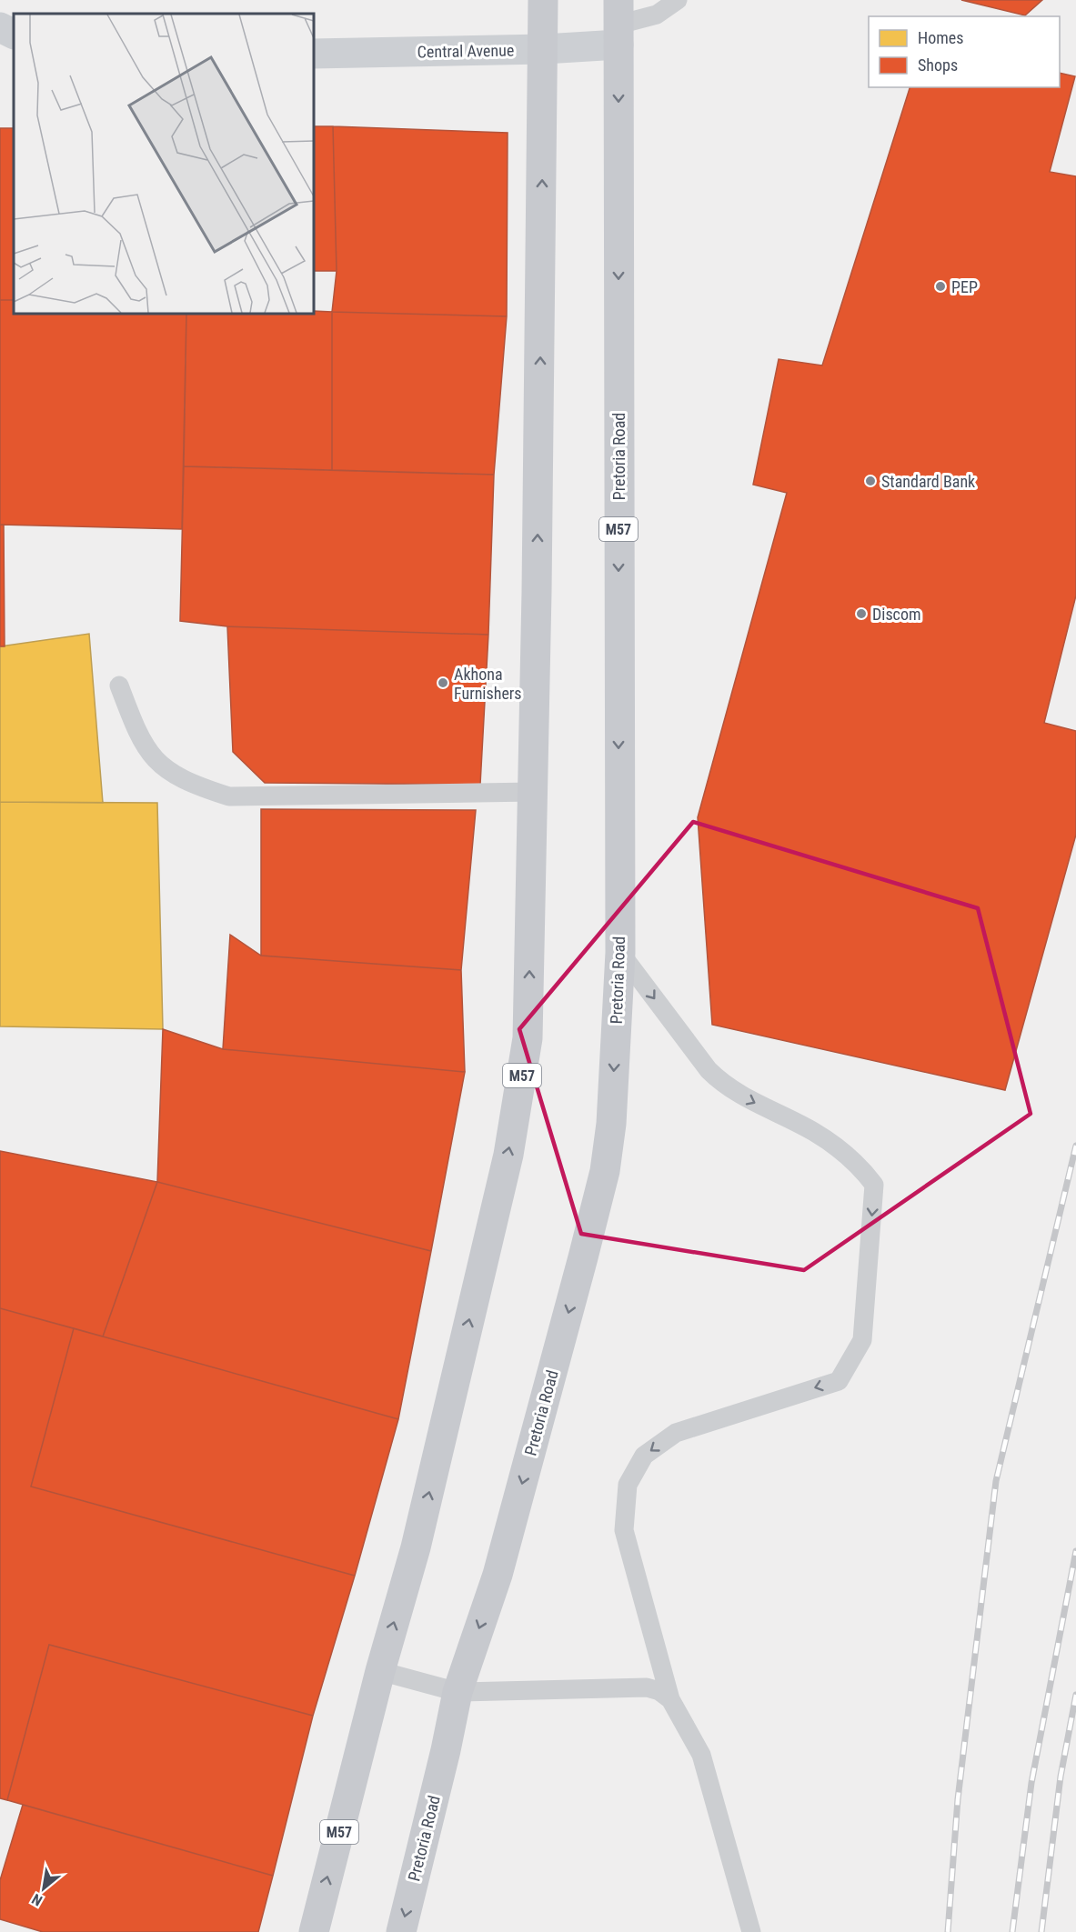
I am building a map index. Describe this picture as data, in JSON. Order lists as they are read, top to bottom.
{
  "streets": {
    "main road": ["Central Avenue", "Pretoria Road", "M57"]
  },
  "crossings": [
    ["Central Avenue", "Pretoria Road"],
    ["Central Avenue", "M57"]
  ],
  "places": [
    "PEP",
    "Standard Bank",
    "Discom",
    "Akhona Furnishers"
  ],
  "legend": ["Homes", "Shops"],
  "north": "bottom left"
}
